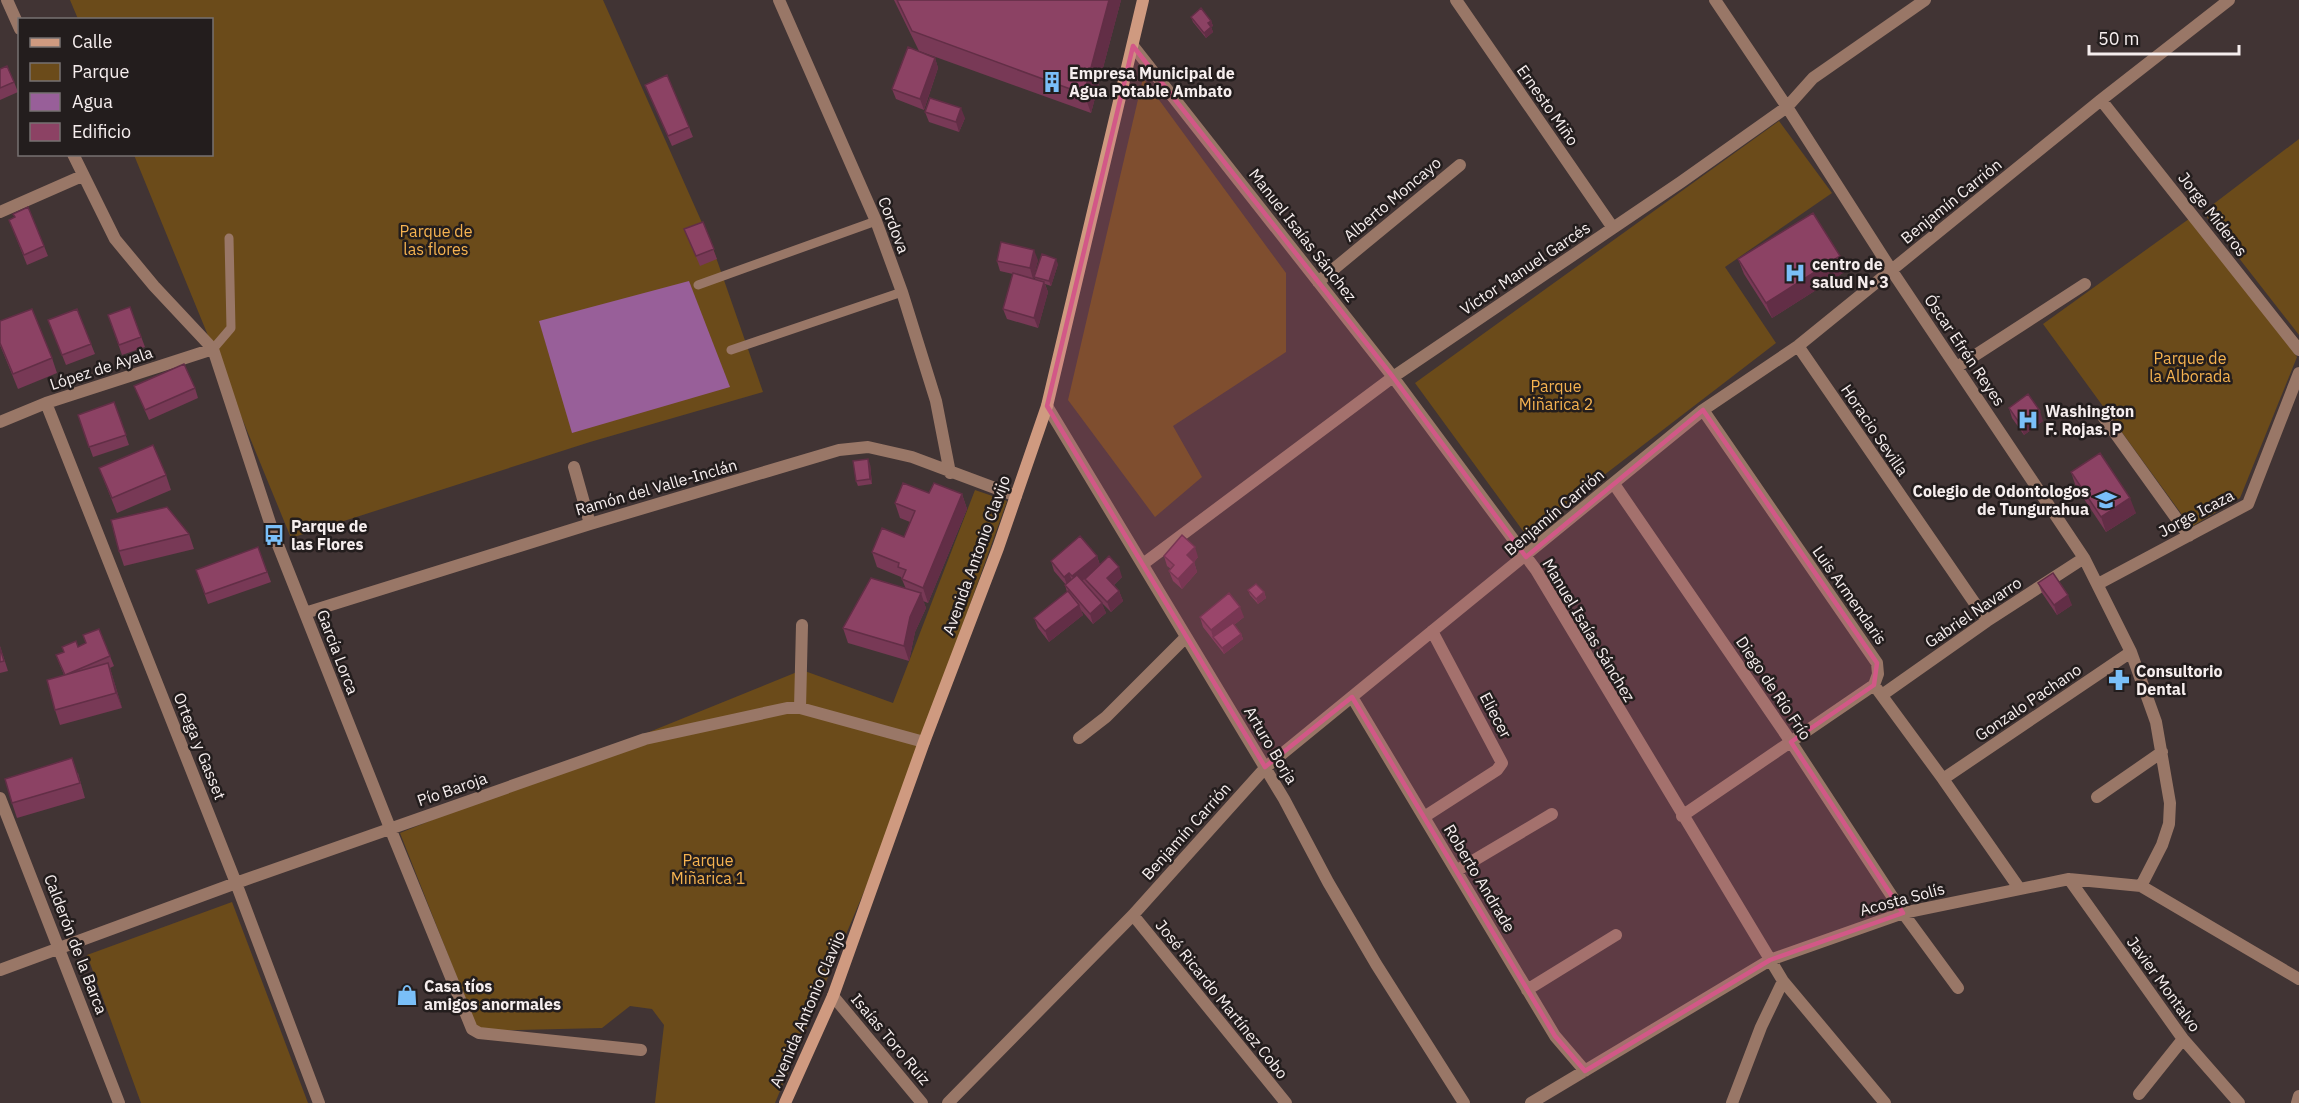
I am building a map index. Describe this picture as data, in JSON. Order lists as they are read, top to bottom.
{
  "streets": {
    "main road": ["Avenida Antonio Clavijo"],
    "street": [
      "Ernesto Miño",
      "Alberto Moncayo",
      "Benjamín Carrión",
      "Jorge Mideros",
      "Cordova",
      "Manuel Isaías Sánchez",
      "Víctor Manuel Garcés",
      "Óscar Efrén Reyes",
      "López de Ayala",
      "Horacio Sevilla",
      "Ramón del Valle-Inclán",
      "Jorge Icaza",
      "Luis Armendaris",
      "Gabriel Navarro",
      "García Lorca",
      "Diego de Río Frío",
      "Gonzalo Pachano",
      "Eliecer",
      "Arturo Borja",
      "Ortega y Gasset",
      "Pío Baroja",
      "Roberto Andrade",
      "Acosta Solís",
      "Calderón de la Barca",
      "Javier Montalvo",
      "José Ricardo Martínez Cobo",
      "Isaías Toro Ruiz"
    ]
  },
  "crossings": [
    ["Ernesto Miño", "Víctor Manuel Garcés"],
    ["Alberto Moncayo", "Manuel Isaías Sánchez"],
    ["Benjamín Carrión", "Jorge Mideros"],
    ["Benjamín Carrión", "Manuel Isaías Sánchez"],
    ["Benjamín Carrión", "Óscar Efrén Reyes"],
    ["Benjamín Carrión", "Horacio Sevilla"],
    ["Benjamín Carrión", "Luis Armendaris"],
    ["Benjamín Carrión", "Diego de Río Frío"],
    ["Benjamín Carrión", "Eliecer"],
    ["Benjamín Carrión", "Arturo Borja"],
    ["Benjamín Carrión", "Roberto Andrade"],
    ["Benjamín Carrión", "José Ricardo Martínez Cobo"],
    ["Cordova", "Ramón del Valle-Inclán"],
    ["Manuel Isaías Sánchez", "Víctor Manuel Garcés"],
    ["Manuel Isaías Sánchez", "Avenida Antonio Clavijo"],
    ["Manuel Isaías Sánchez", "Gabriel Navarro"],
    ["Manuel Isaías Sánchez", "Acosta Solís"],
    ["Víctor Manuel Garcés", "Óscar Efrén Reyes"],
    ["Víctor Manuel Garcés", "Arturo Borja"],
    ["Óscar Efrén Reyes", "Jorge Icaza"],
    ["Óscar Efrén Reyes", "Gabriel Navarro"],
    ["Óscar Efrén Reyes", "Gonzalo Pachano"],
    ["Óscar Efrén Reyes", "Acosta Solís"],
    ["López de Ayala", "García Lorca"],
    ["López de Ayala", "Ortega y Gasset"],
    ["Horacio Sevilla", "Gabriel Navarro"],
    ["Ramón del Valle-Inclán", "Avenida Antonio Clavijo"],
    ["Ramón del Valle-Inclán", "García Lorca"],
    ["Avenida Antonio Clavijo", "Arturo Borja"],
    ["Avenida Antonio Clavijo", "Pío Baroja"],
    ["Avenida Antonio Clavijo", "Isaías Toro Ruiz"],
    ["Luis Armendaris", "Gabriel Navarro"],
    ["Gabriel Navarro", "Diego de Río Frío"],
    ["García Lorca", "Pío Baroja"],
    ["Diego de Río Frío", "Acosta Solís"],
    ["Eliecer", "Roberto Andrade"],
    ["Ortega y Gasset", "Pío Baroja"],
    ["Pío Baroja", "Calderón de la Barca"],
    ["Roberto Andrade", "Acosta Solís"],
    ["Acosta Solís", "Javier Montalvo"]
  ],
  "parks": [
    "Parque de las flores",
    "Parque de la Alborada",
    "Parque Miñarica 2",
    "Parque Miñarica 1"
  ],
  "places": {
    "building": ["Empresa Municipal de Agua Potable Ambato"],
    "hospital": ["centro de salud N• 3", "Washington F. Rojas. P"],
    "school or university": ["Colegio de Odontologos de Tungurahua"],
    "bus stop": ["Parque de las Flores"],
    "pharmacy": ["Consultorio Dental"],
    "shop": ["Casa tíos amigos anormales"]
  },
  "legend": [
    "Calle",
    "Parque",
    "Agua",
    "Edificio"
  ],
  "scale_bar": "50 m"
}
